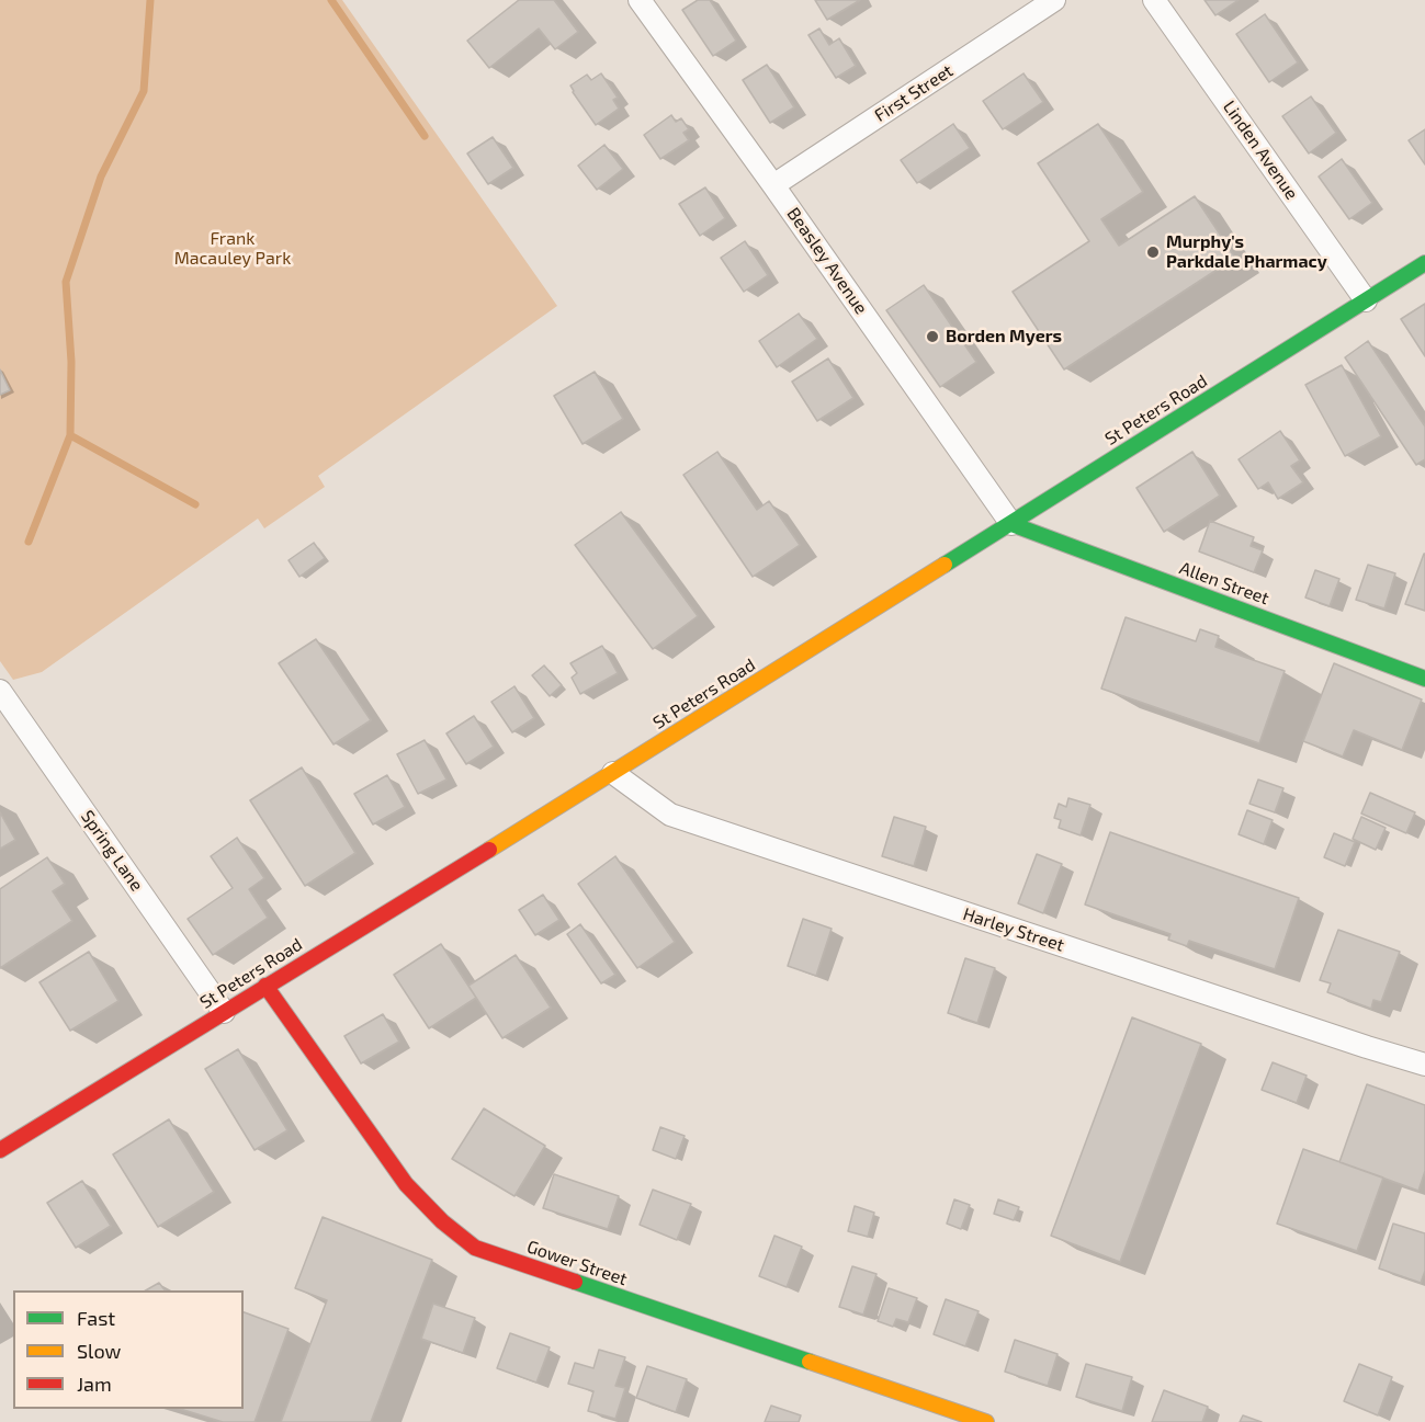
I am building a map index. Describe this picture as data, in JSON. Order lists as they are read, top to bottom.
{
  "streets": {
    "main road": ["St Peters Road", "Allen Street", "Gower Street"],
    "street": [
      "First Street",
      "Linden Avenue",
      "Beasley Avenue",
      "Spring Lane",
      "Harley Street"
    ]
  },
  "crossings": [
    ["First Street", "Beasley Avenue"],
    ["Linden Avenue", "St Peters Road"],
    ["Beasley Avenue", "St Peters Road"],
    ["Beasley Avenue", "Allen Street"],
    ["St Peters Road", "Allen Street"],
    ["St Peters Road", "Spring Lane"],
    ["St Peters Road", "Harley Street"],
    ["St Peters Road", "Gower Street"]
  ],
  "parks": ["Frank Macauley Park"],
  "places": ["Murphy's Parkdale Pharmacy", "Borden Myers"],
  "legend": ["Fast", "Slow", "Jam"]
}
